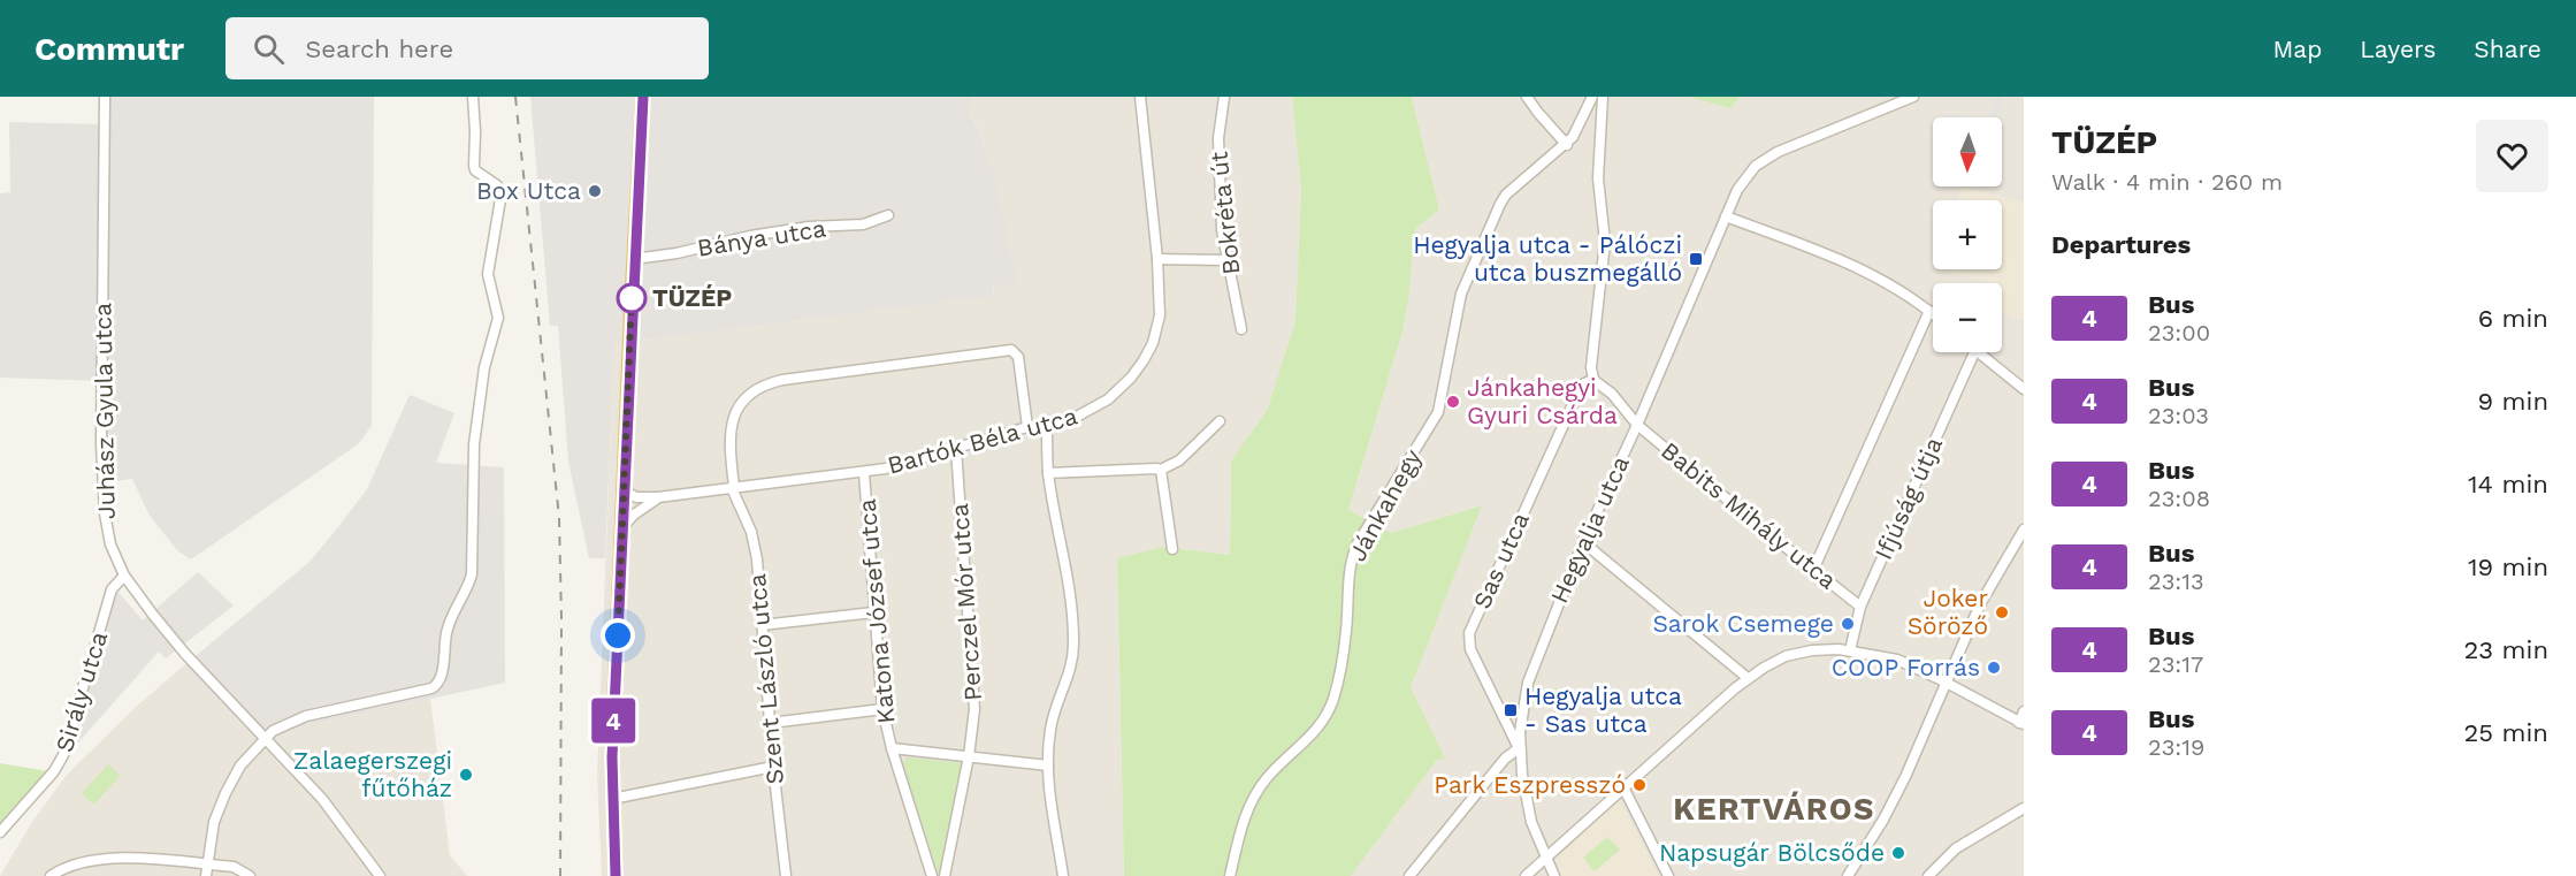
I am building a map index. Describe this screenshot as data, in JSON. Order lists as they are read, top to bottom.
{
  "streets": {
    "street": [
      "Bokréta út",
      "Bánya utca",
      "Juhász Gyula utca",
      "Bartók Béla utca",
      "Ifjúság útja",
      "Jánkahegy",
      "Babits Mihály utca",
      "Hegyalja utca",
      "Sas utca",
      "Perczel Mór utca",
      "Katona József utca",
      "Szent László utca",
      "Sirály utca"
    ]
  },
  "crossings": [
    ["Juhász Gyula utca", "Sirály utca"],
    ["Bartók Béla utca", "Perczel Mór utca"],
    ["Bartók Béla utca", "Katona József utca"],
    ["Bartók Béla utca", "Szent László utca"],
    ["Ifjúság útja", "Babits Mihály utca"],
    ["Babits Mihály utca", "Hegyalja utca"],
    ["Hegyalja utca", "Sas utca"]
  ],
  "districts": ["KERTVÁROS"],
  "places": {
    "other": [
      "Box Utca",
      "TÜZÉP",
      "Jánkahegyi Gyuri Csárda",
      "Joker Söröző",
      "Sarok Csemege",
      "COOP Forrás",
      "Zalaegerszegi fűtőház",
      "Park Eszpresszó",
      "Napsugár Bölcsőde"
    ],
    "transit": ["Hegyalja utca - Pálóczi utca buszmegálló", "Hegyalja utca - Sas utca"]
  },
  "lines": ["bus line 4"],
  "north": "bottom",
  "page": {
    "header": "Commutr",
    "search": "Search here",
    "nav": ["Map", "Layers", "Share"],
    "on_map": "4",
    "heading": [
      ["TÜZÉP", "Walk · 4 min · 260 m"],
      "Departures"
    ],
    "map_buttons": ["+", "−"],
    "list": [
      {
        "mark": "4",
        "name": "Bus",
        "note": "23:00",
        "value": "6 min"
      },
      {
        "mark": "4",
        "name": "Bus",
        "note": "23:03",
        "value": "9 min"
      },
      {
        "mark": "4",
        "name": "Bus",
        "note": "23:08",
        "value": "14 min"
      },
      {
        "mark": "4",
        "name": "Bus",
        "note": "23:13",
        "value": "19 min"
      },
      {
        "mark": "4",
        "name": "Bus",
        "note": "23:17",
        "value": "23 min"
      },
      {
        "mark": "4",
        "name": "Bus",
        "note": "23:19",
        "value": "25 min"
      }
    ]
  }
}
